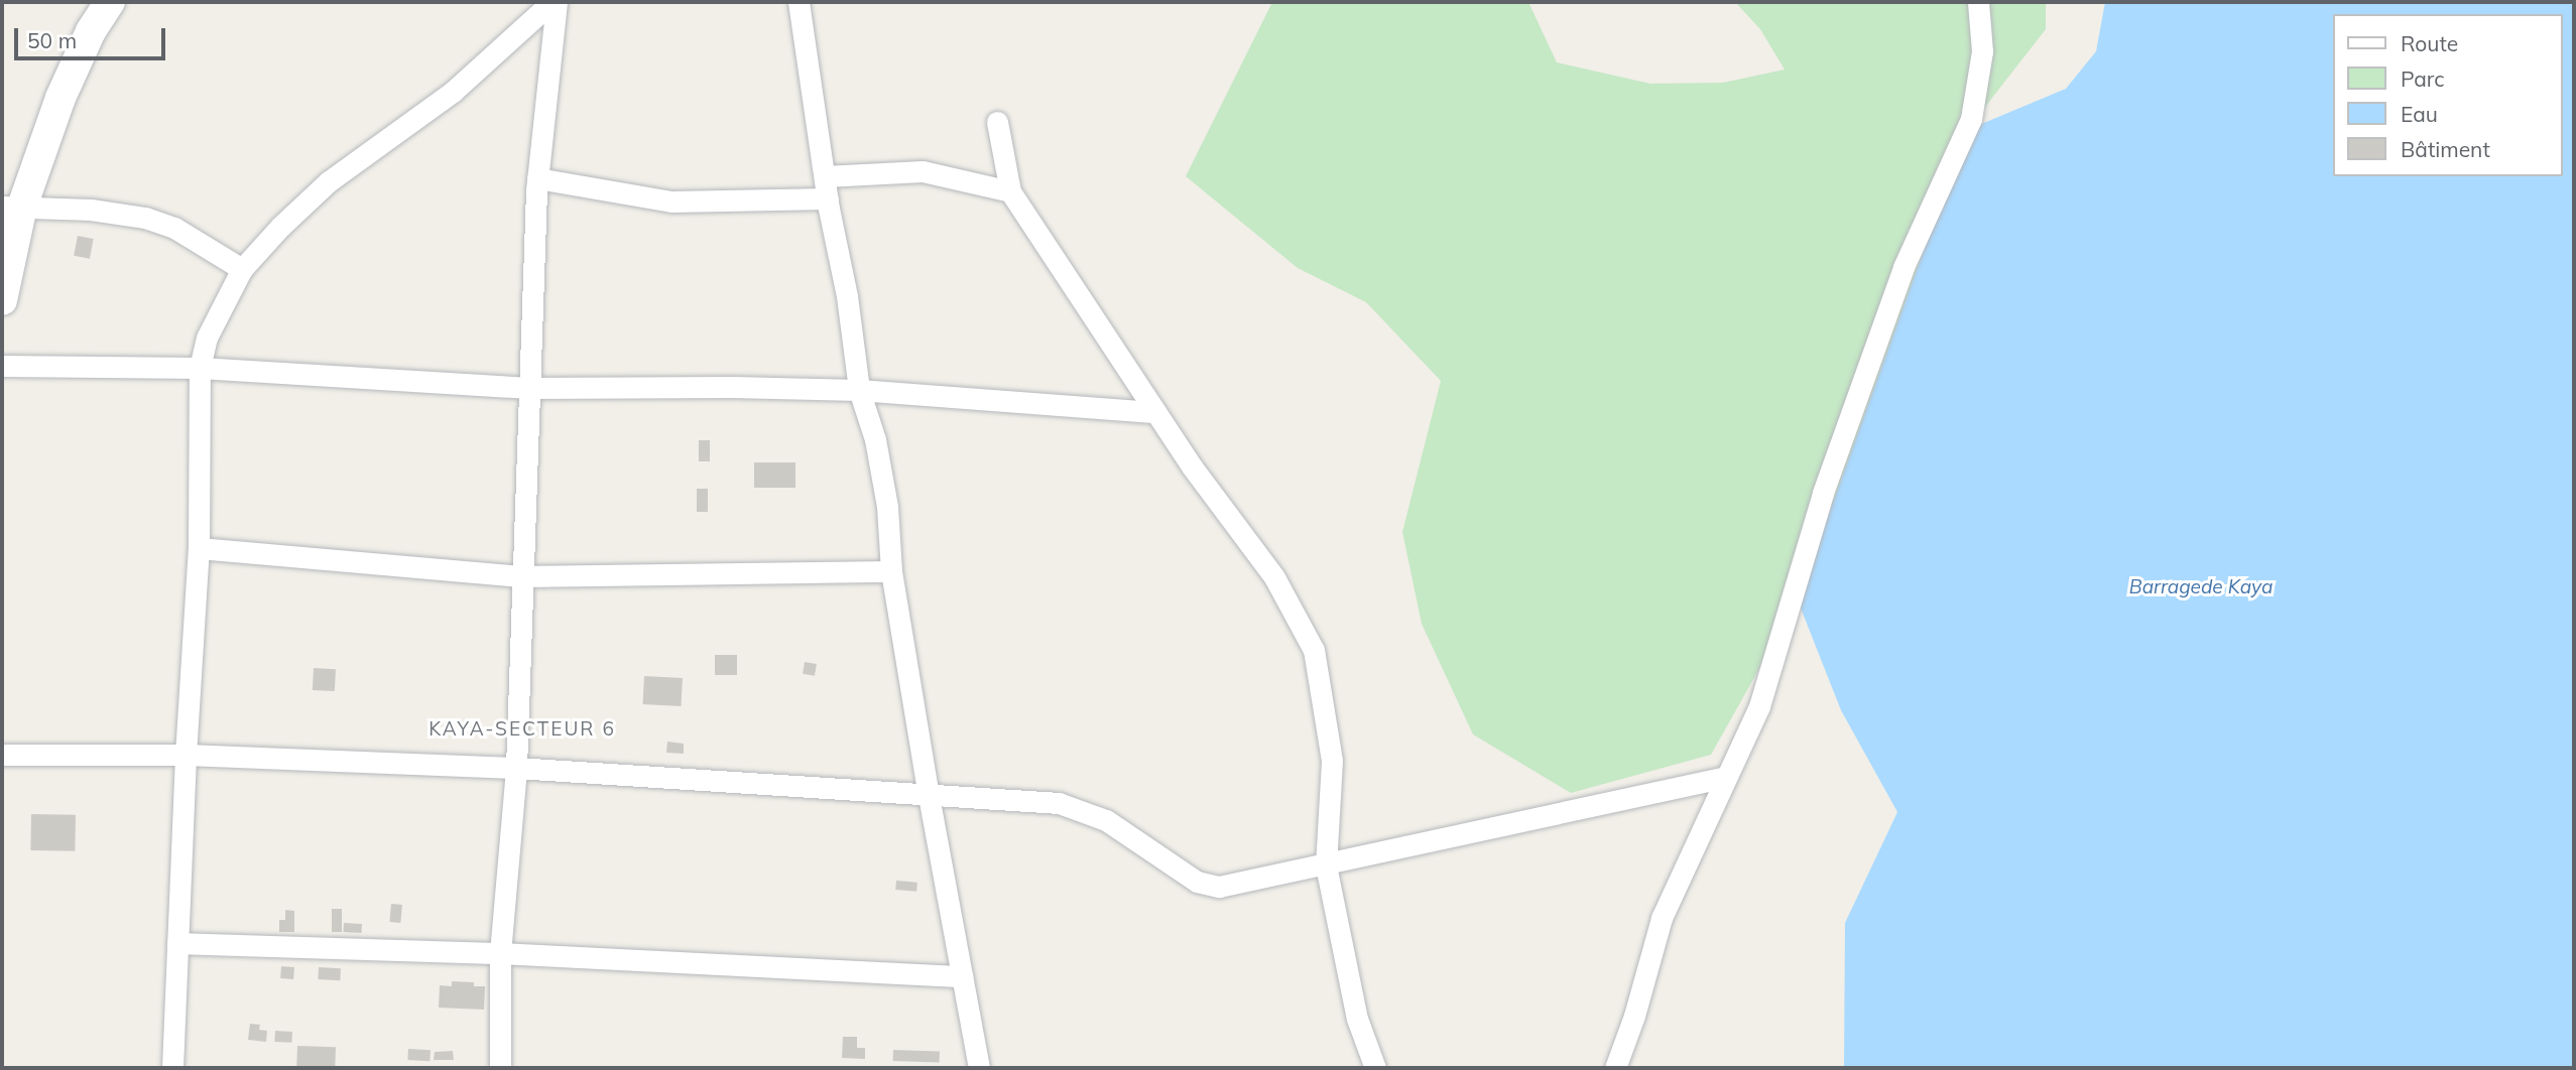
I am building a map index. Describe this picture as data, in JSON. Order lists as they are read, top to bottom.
{
  "districts": ["KAYA-SECTEUR 6"],
  "water": ["Barragede Kaya"],
  "legend": [
    "Route",
    "Parc",
    "Eau",
    "Bâtiment"
  ],
  "scale_bar": "50 m"
}
